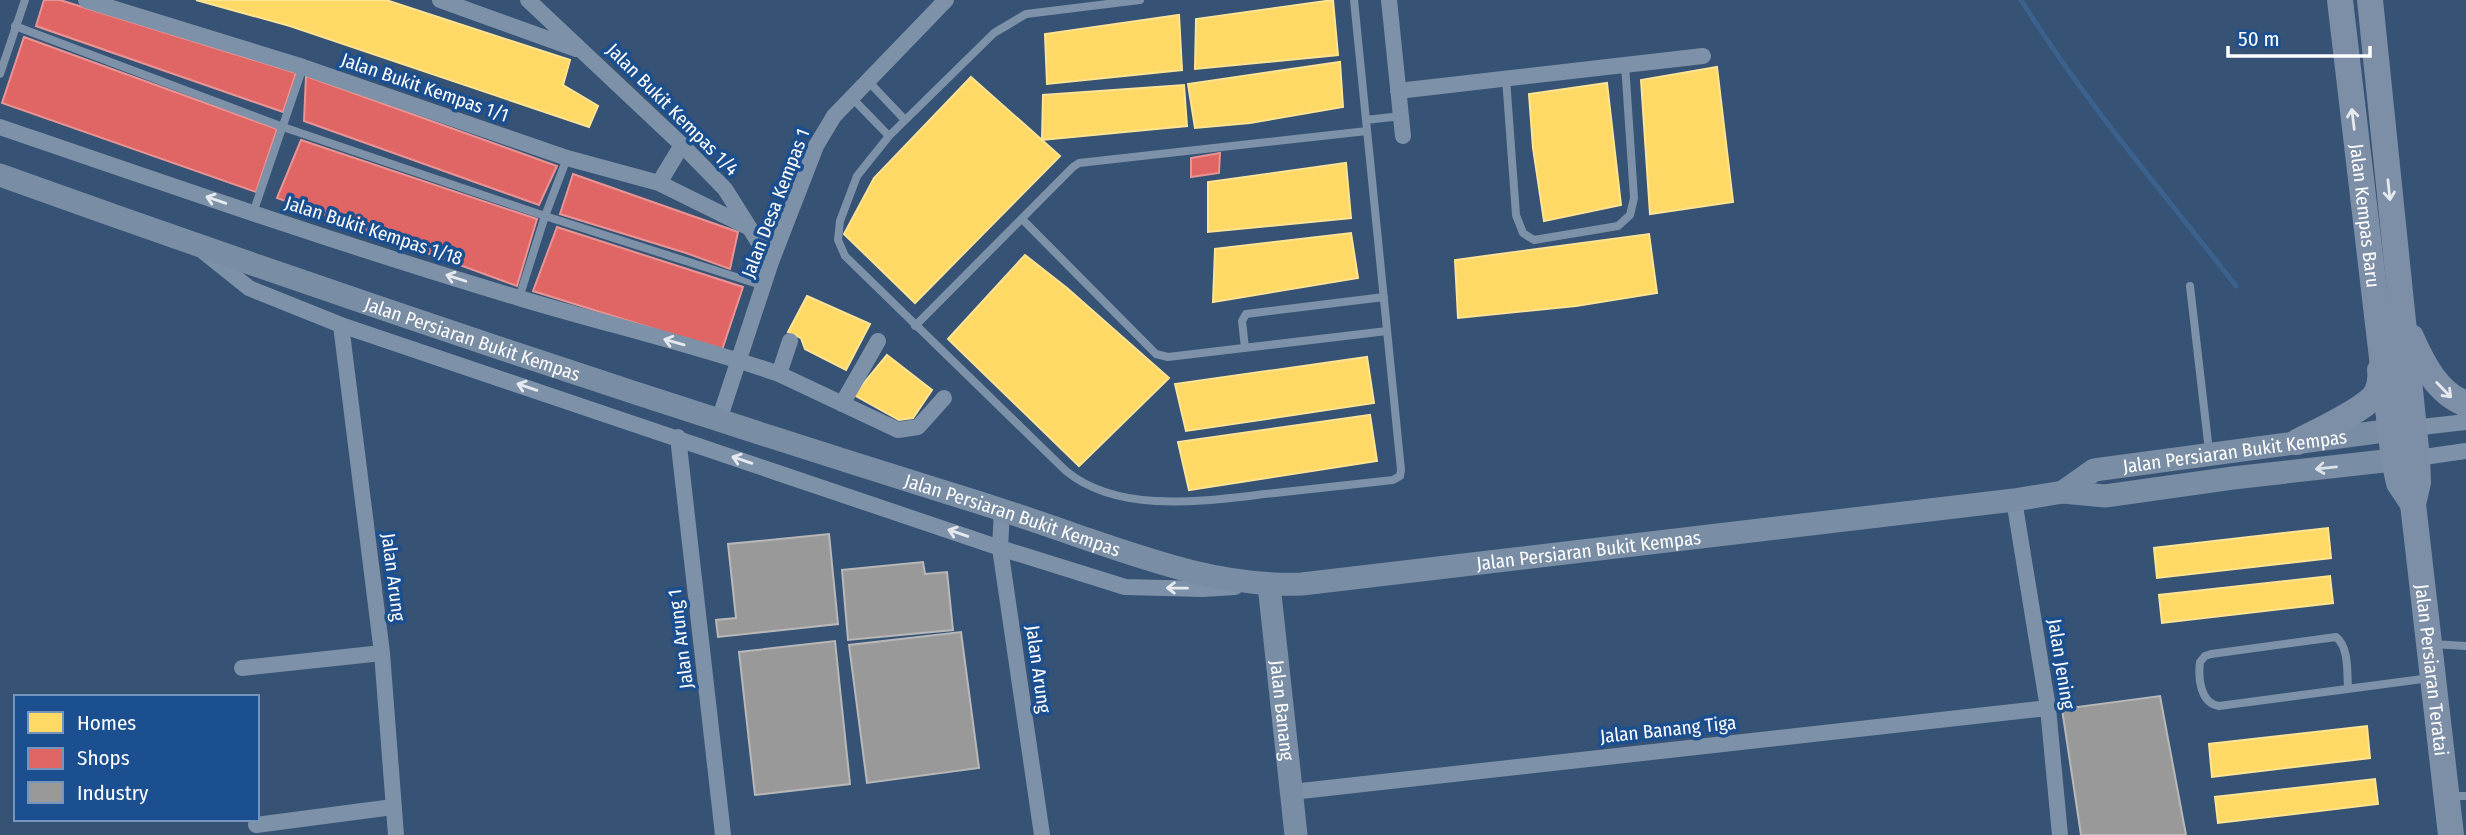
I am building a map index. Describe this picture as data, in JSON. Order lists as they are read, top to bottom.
{
  "streets": {
    "main road": ["Jalan Kempas Baru", "Jalan Persiaran Teratai"],
    "street": [
      "Jalan Bukit Kempas 1/1",
      "Jalan Bukit Kempas 1/4",
      "Jalan Desa Kempas 1",
      "Jalan Bukit Kempas 1/18",
      "Jalan Persiaran Bukit Kempas",
      "Jalan Arung",
      "Jalan Arung 1",
      "Jalan Jening",
      "Jalan Banang",
      "Jalan Banang Tiga"
    ]
  },
  "crossings": [
    ["Jalan Bukit Kempas 1/1", "Jalan Bukit Kempas 1/4"],
    ["Jalan Bukit Kempas 1/4", "Jalan Desa Kempas 1"],
    ["Jalan Desa Kempas 1", "Jalan Bukit Kempas 1/18"],
    ["Jalan Desa Kempas 1", "Jalan Persiaran Bukit Kempas"],
    ["Jalan Kempas Baru", "Jalan Persiaran Bukit Kempas"],
    ["Jalan Kempas Baru", "Jalan Persiaran Teratai"],
    ["Jalan Persiaran Bukit Kempas", "Jalan Arung"],
    ["Jalan Persiaran Bukit Kempas", "Jalan Jening"],
    ["Jalan Persiaran Bukit Kempas", "Jalan Persiaran Teratai"],
    ["Jalan Persiaran Bukit Kempas", "Jalan Banang"],
    ["Jalan Jening", "Jalan Banang Tiga"],
    ["Jalan Banang", "Jalan Banang Tiga"]
  ],
  "legend": ["Homes", "Shops", "Industry"],
  "scale_bar": "50 m"
}
